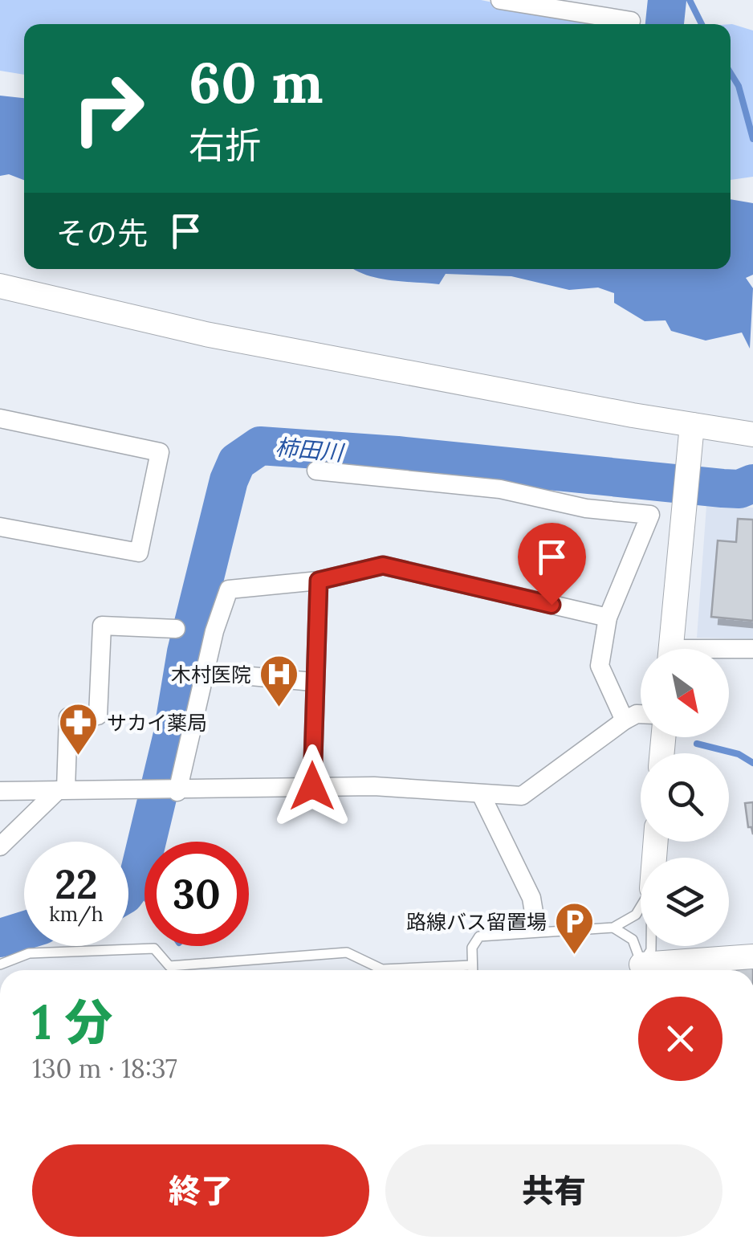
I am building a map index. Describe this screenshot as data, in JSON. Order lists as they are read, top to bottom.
{
  "water": ["柿田川"],
  "places": {
    "hospital": ["木村医院"],
    "pharmacy": ["サカイ薬局"],
    "parking": ["路線バス留置場"]
  },
  "north": "bottom right",
  "page": {
    "turn": ["60 m", "右折"],
    "then": "その先",
    "speed": "22 km/h",
    "limit": "30",
    "heading": ["1 分", "130 m · 18:37"],
    "buttons": ["終了", "共有"]
  }
}
